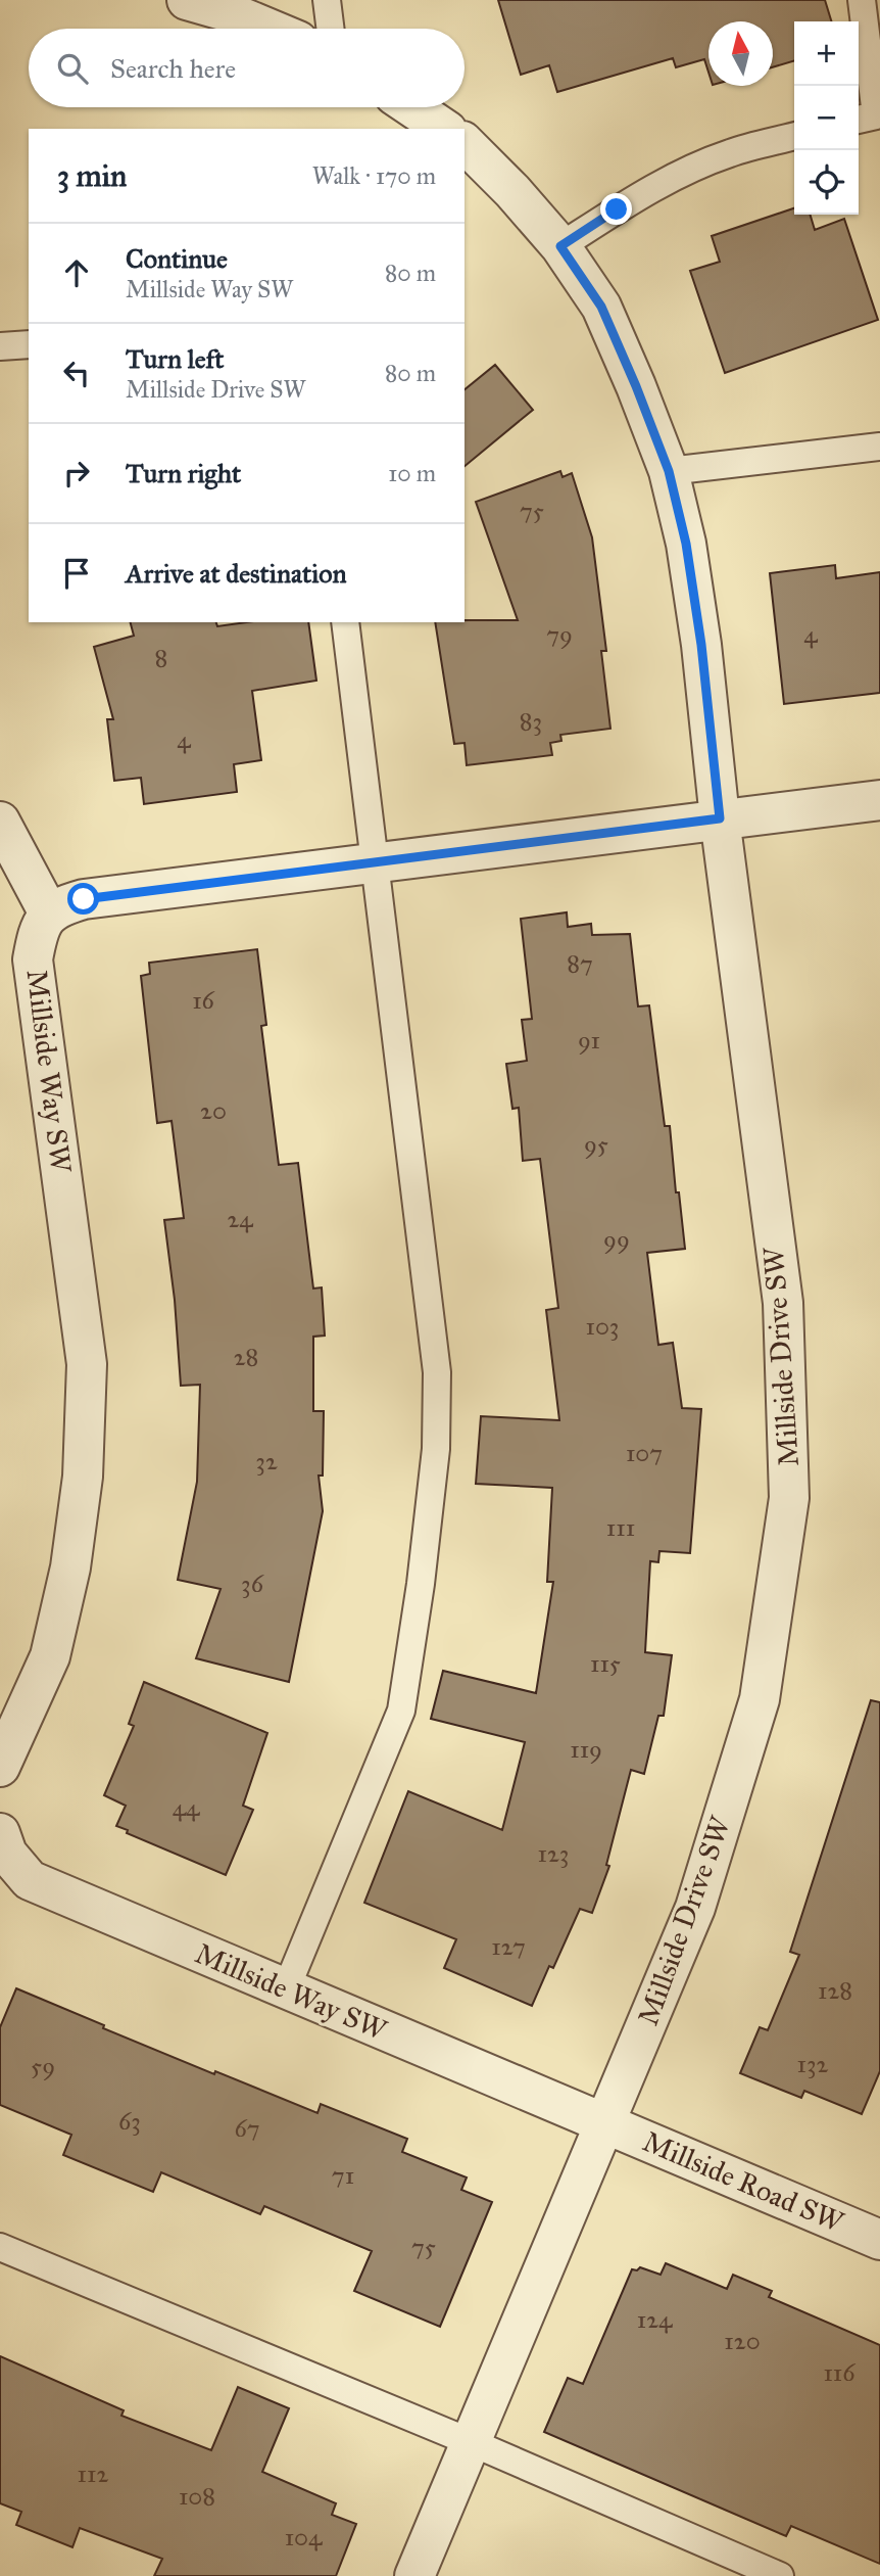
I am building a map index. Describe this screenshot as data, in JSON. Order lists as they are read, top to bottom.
{
  "streets": {
    "street": ["Millside Way SW", "Millside Drive SW", "Millside Road SW"]
  },
  "crossings": [
    ["Millside Way SW", "Millside Drive SW"],
    ["Millside Way SW", "Millside Road SW"],
    ["Millside Drive SW", "Millside Road SW"]
  ],
  "house_numbers": [
    "75",
    "79",
    "4",
    "8",
    "83",
    "4",
    "87",
    "16",
    "91",
    "20",
    "95",
    "24",
    "99",
    "103",
    "28",
    "107",
    "32",
    "111",
    "36",
    "115",
    "119",
    "44",
    "123",
    "127",
    "128",
    "132",
    "59",
    "63",
    "67",
    "71",
    "75",
    "124",
    "120",
    "116",
    "112",
    "108",
    "104"
  ],
  "north": "top",
  "page": {
    "map_buttons": ["+", "−"],
    "search": "Search here",
    "heading": ["3 min", "Walk · 170 m"],
    "list": [
      ["Continue", "Millside Way SW", "80 m"],
      ["Turn left", "Millside Drive SW", "80 m"],
      ["Turn right", "10 m"],
      "Arrive at destination"
    ]
  }
}
